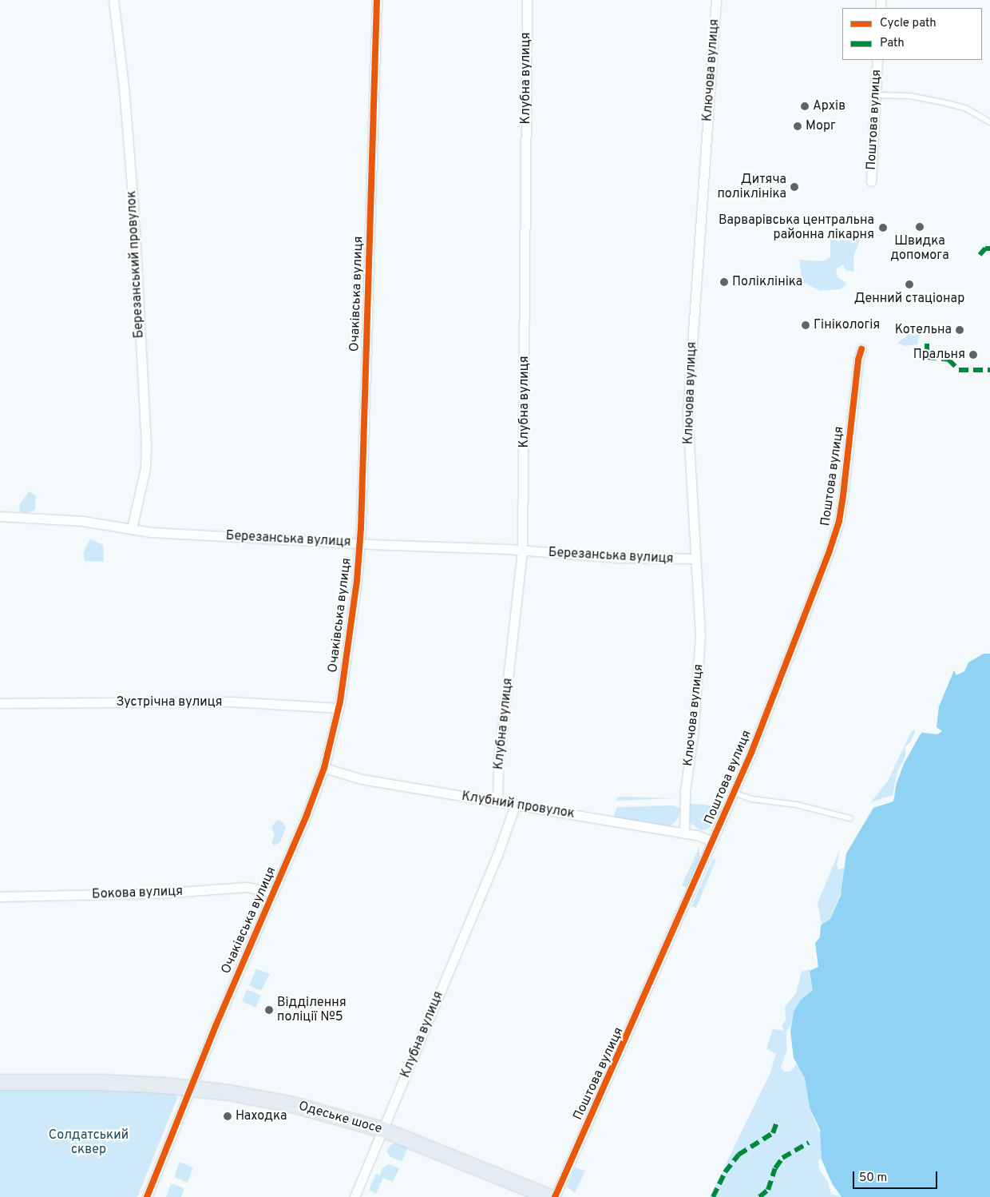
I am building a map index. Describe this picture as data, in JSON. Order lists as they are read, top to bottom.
{
  "streets": {
    "highway": ["Одеське шосе"],
    "street": [
      "Ключова вулиця",
      "Клубна вулиця",
      "Поштова вулиця",
      "Березанський провулок",
      "Очаківська вулиця",
      "Березанська вулиця",
      "Зустрічна вулиця",
      "Клубний провулок",
      "Бокова вулиця"
    ]
  },
  "crossings": [
    ["Ключова вулиця", "Березанська вулиця"],
    ["Ключова вулиця", "Клубний провулок"],
    ["Клубна вулиця", "Березанська вулиця"],
    ["Клубна вулиця", "Клубний провулок"],
    ["Клубна вулиця", "Одеське шосе"],
    ["Поштова вулиця", "Клубний провулок"],
    ["Березанський провулок", "Березанська вулиця"],
    ["Очаківська вулиця", "Березанська вулиця"],
    ["Очаківська вулиця", "Зустрічна вулиця"],
    ["Очаківська вулиця", "Клубний провулок"],
    ["Очаківська вулиця", "Бокова вулиця"],
    ["Очаківська вулиця", "Одеське шосе"]
  ],
  "parks": ["Солдатський сквер"],
  "places": [
    "Архів",
    "Морг",
    "Дитяча поліклініка",
    "Швидка допомога",
    "Варварівська центральна районна лікарня",
    "Поліклініка",
    "Денний стаціонар",
    "Гінікологія",
    "Котельна",
    "Пральня",
    "Відділення поліції №5",
    "Находка"
  ],
  "legend": ["Cycle path", "Path"],
  "scale_bar": "50 m"
}
